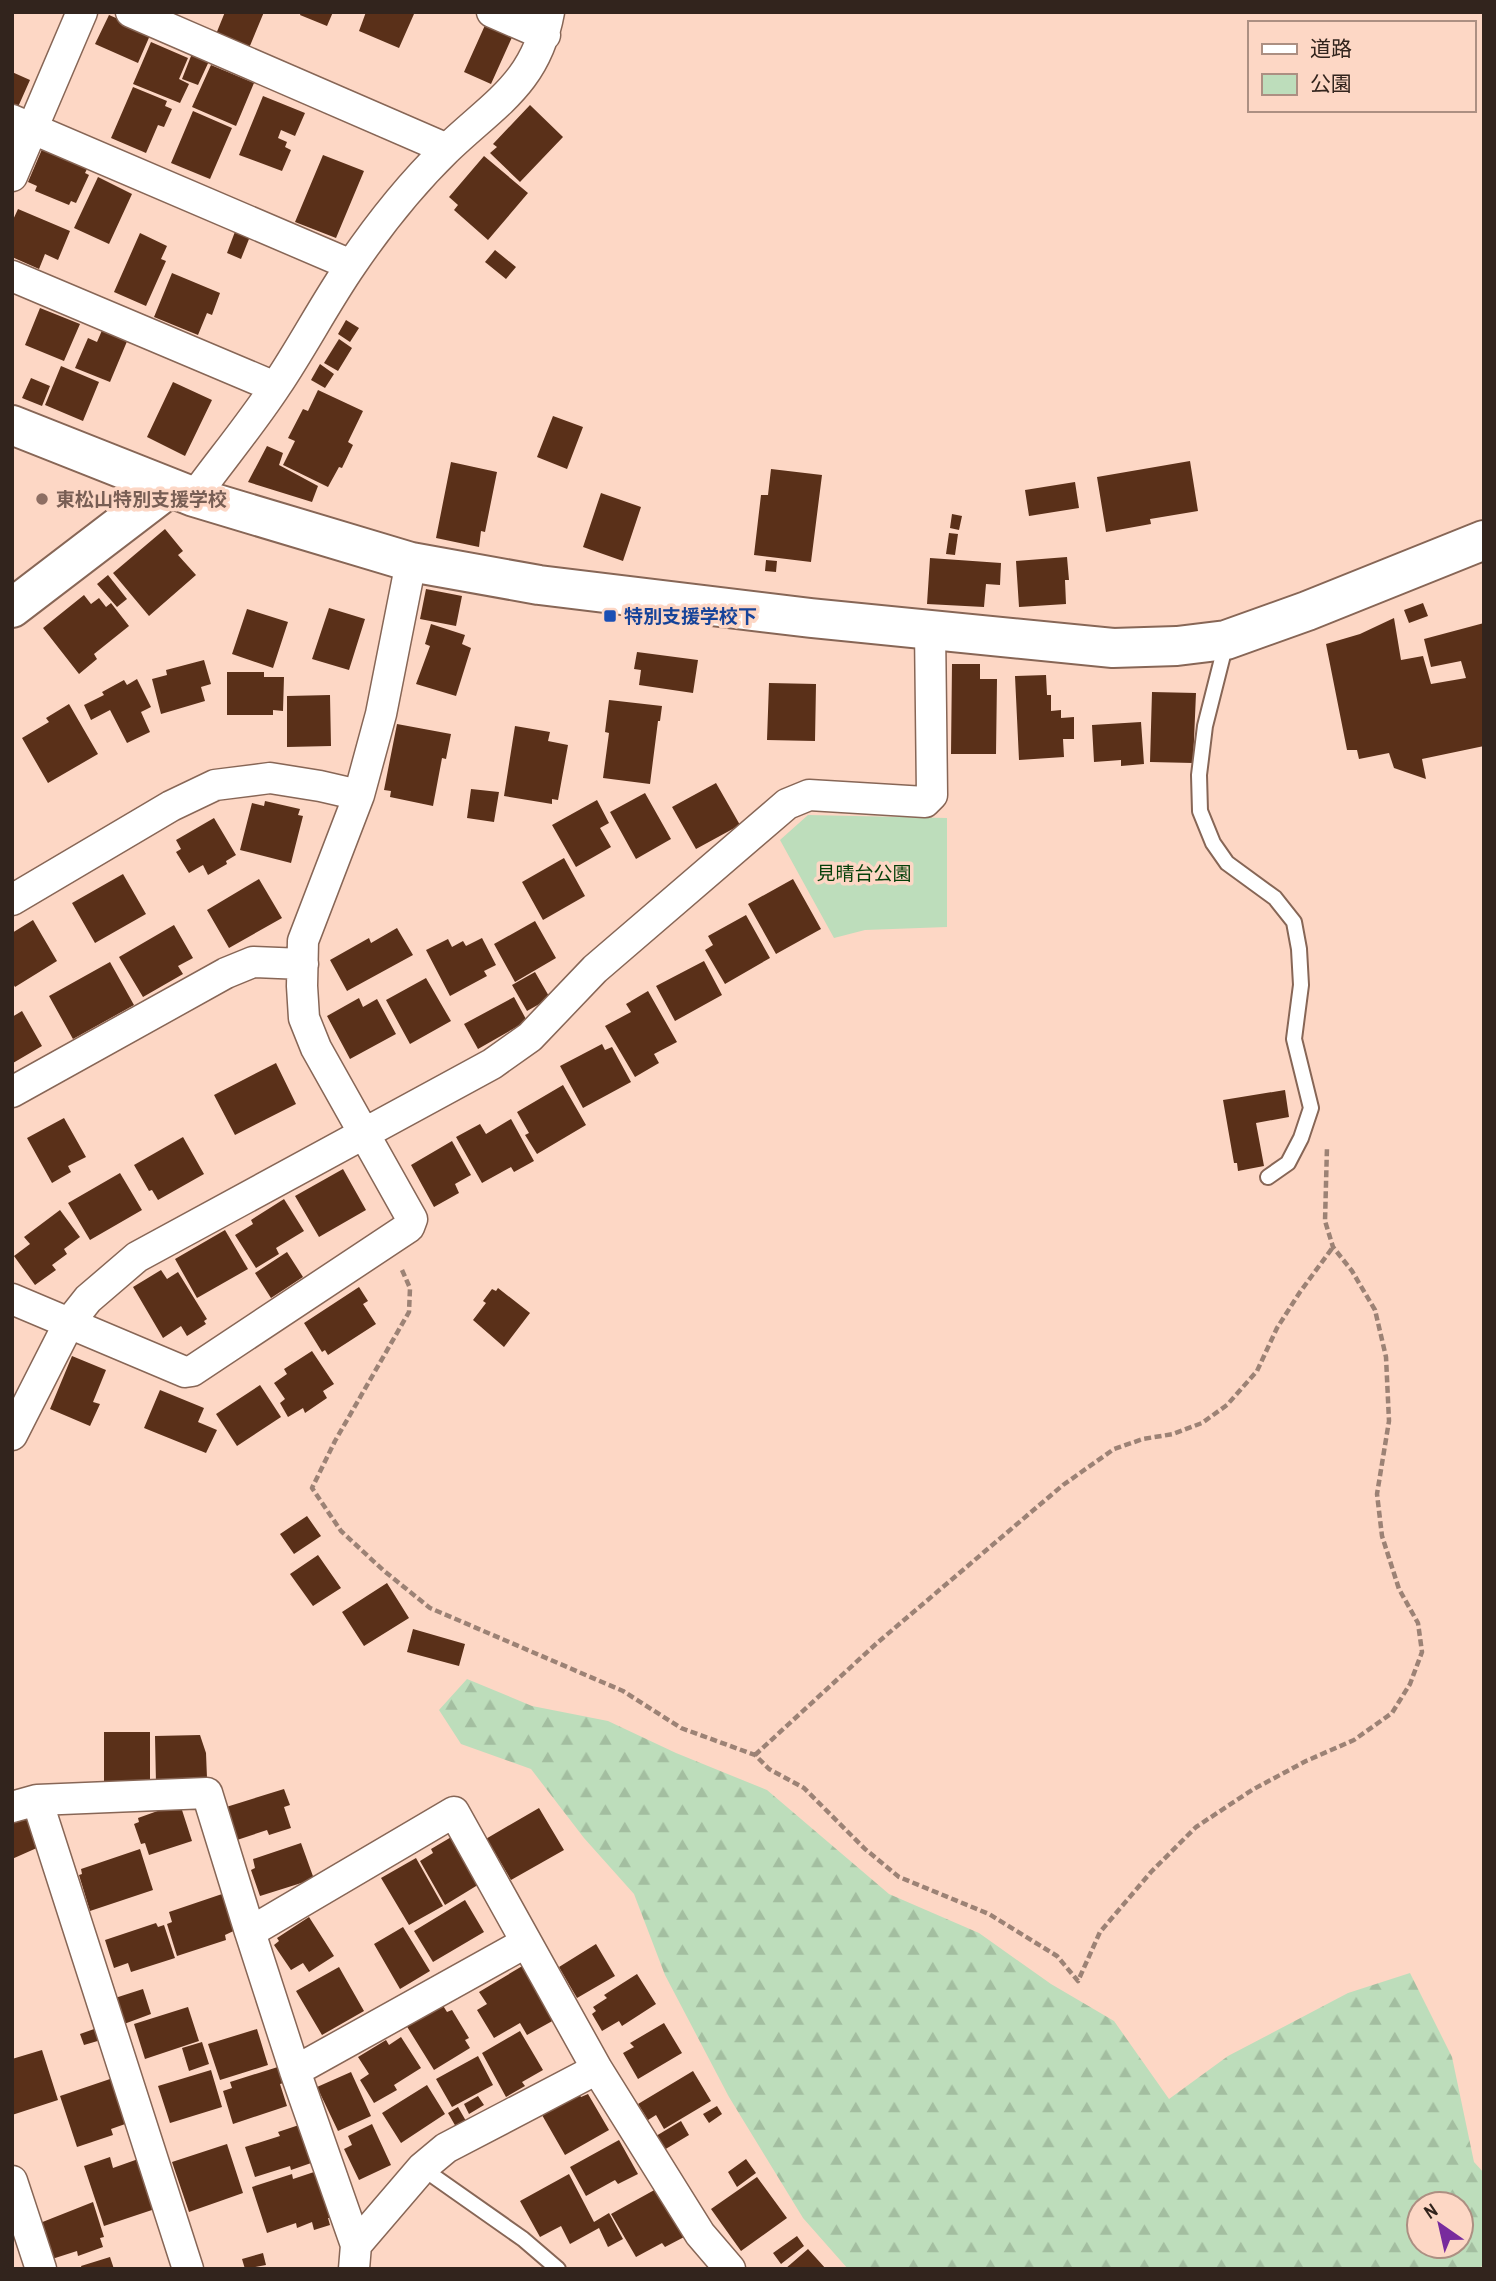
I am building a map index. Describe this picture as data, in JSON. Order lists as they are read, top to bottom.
{
  "parks": ["見晴台公園"],
  "places": {
    "other": ["東松山特別支援学校"],
    "transit": ["特別支援学校下"]
  },
  "legend": ["道路", "公園"],
  "north": "top left"
}
